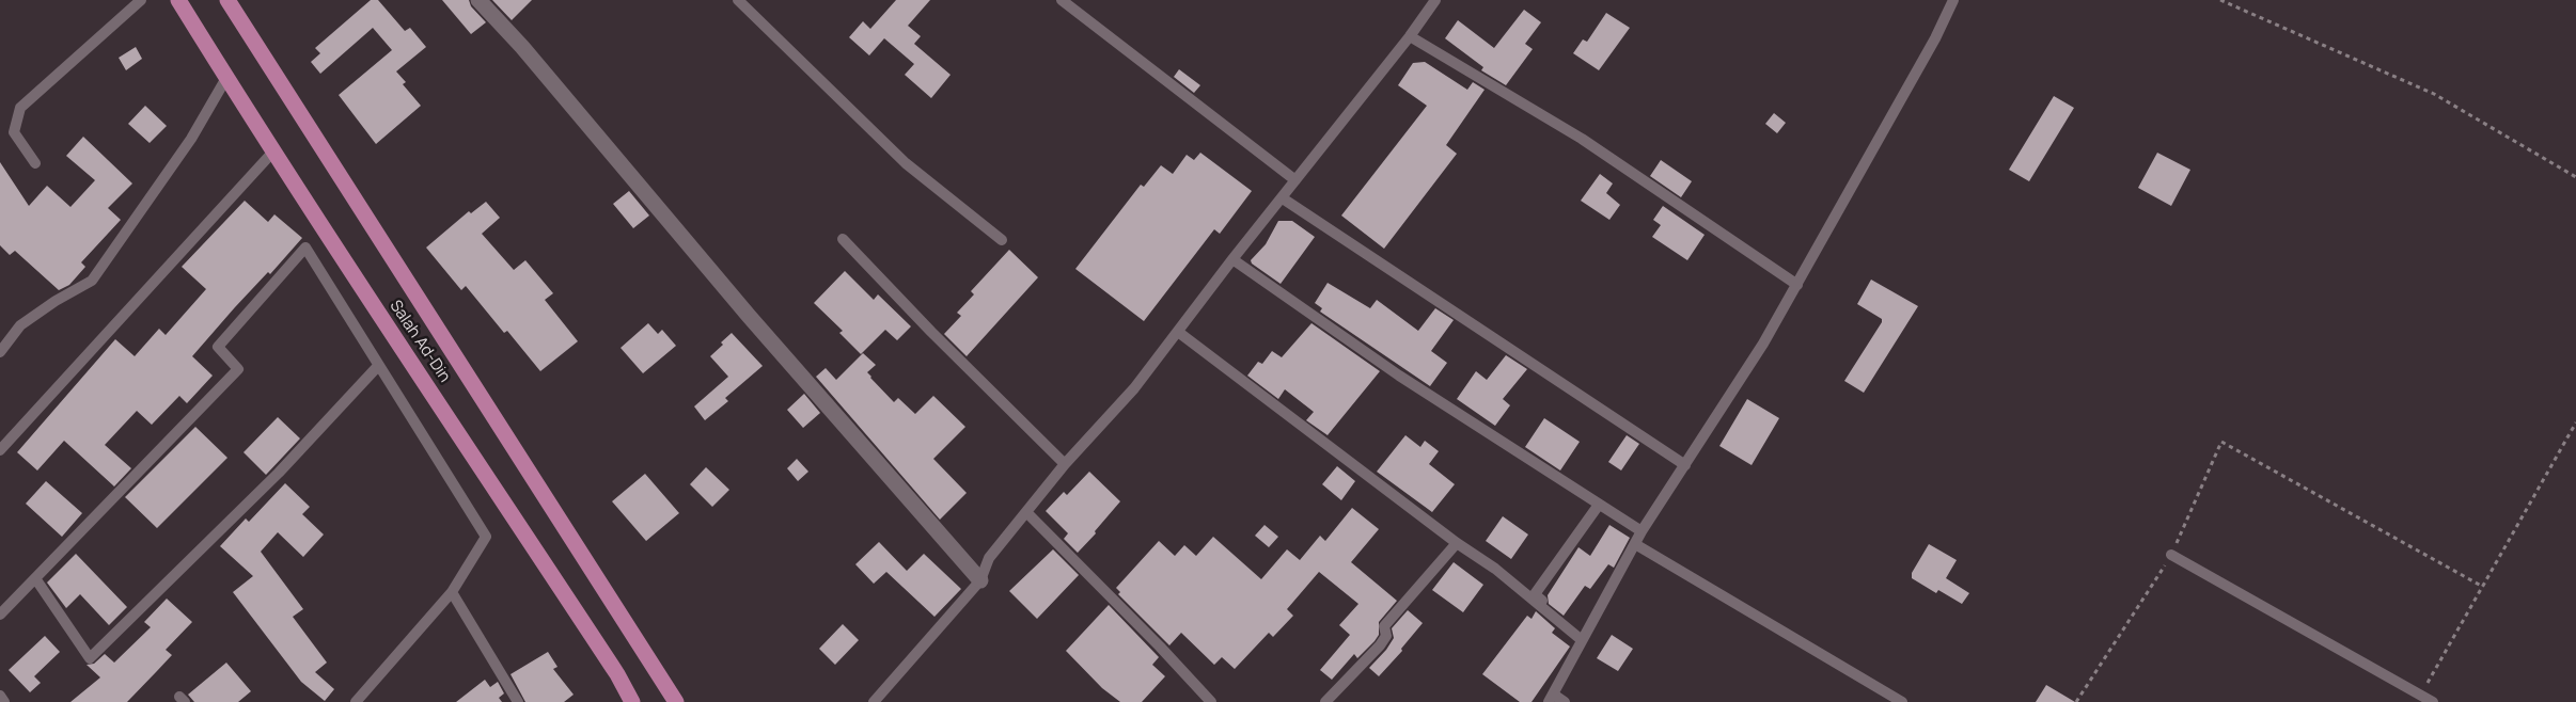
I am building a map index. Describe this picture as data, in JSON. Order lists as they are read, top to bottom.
{
  "streets": {
    "highway": ["Salah Ad-Din"]
  }
}
